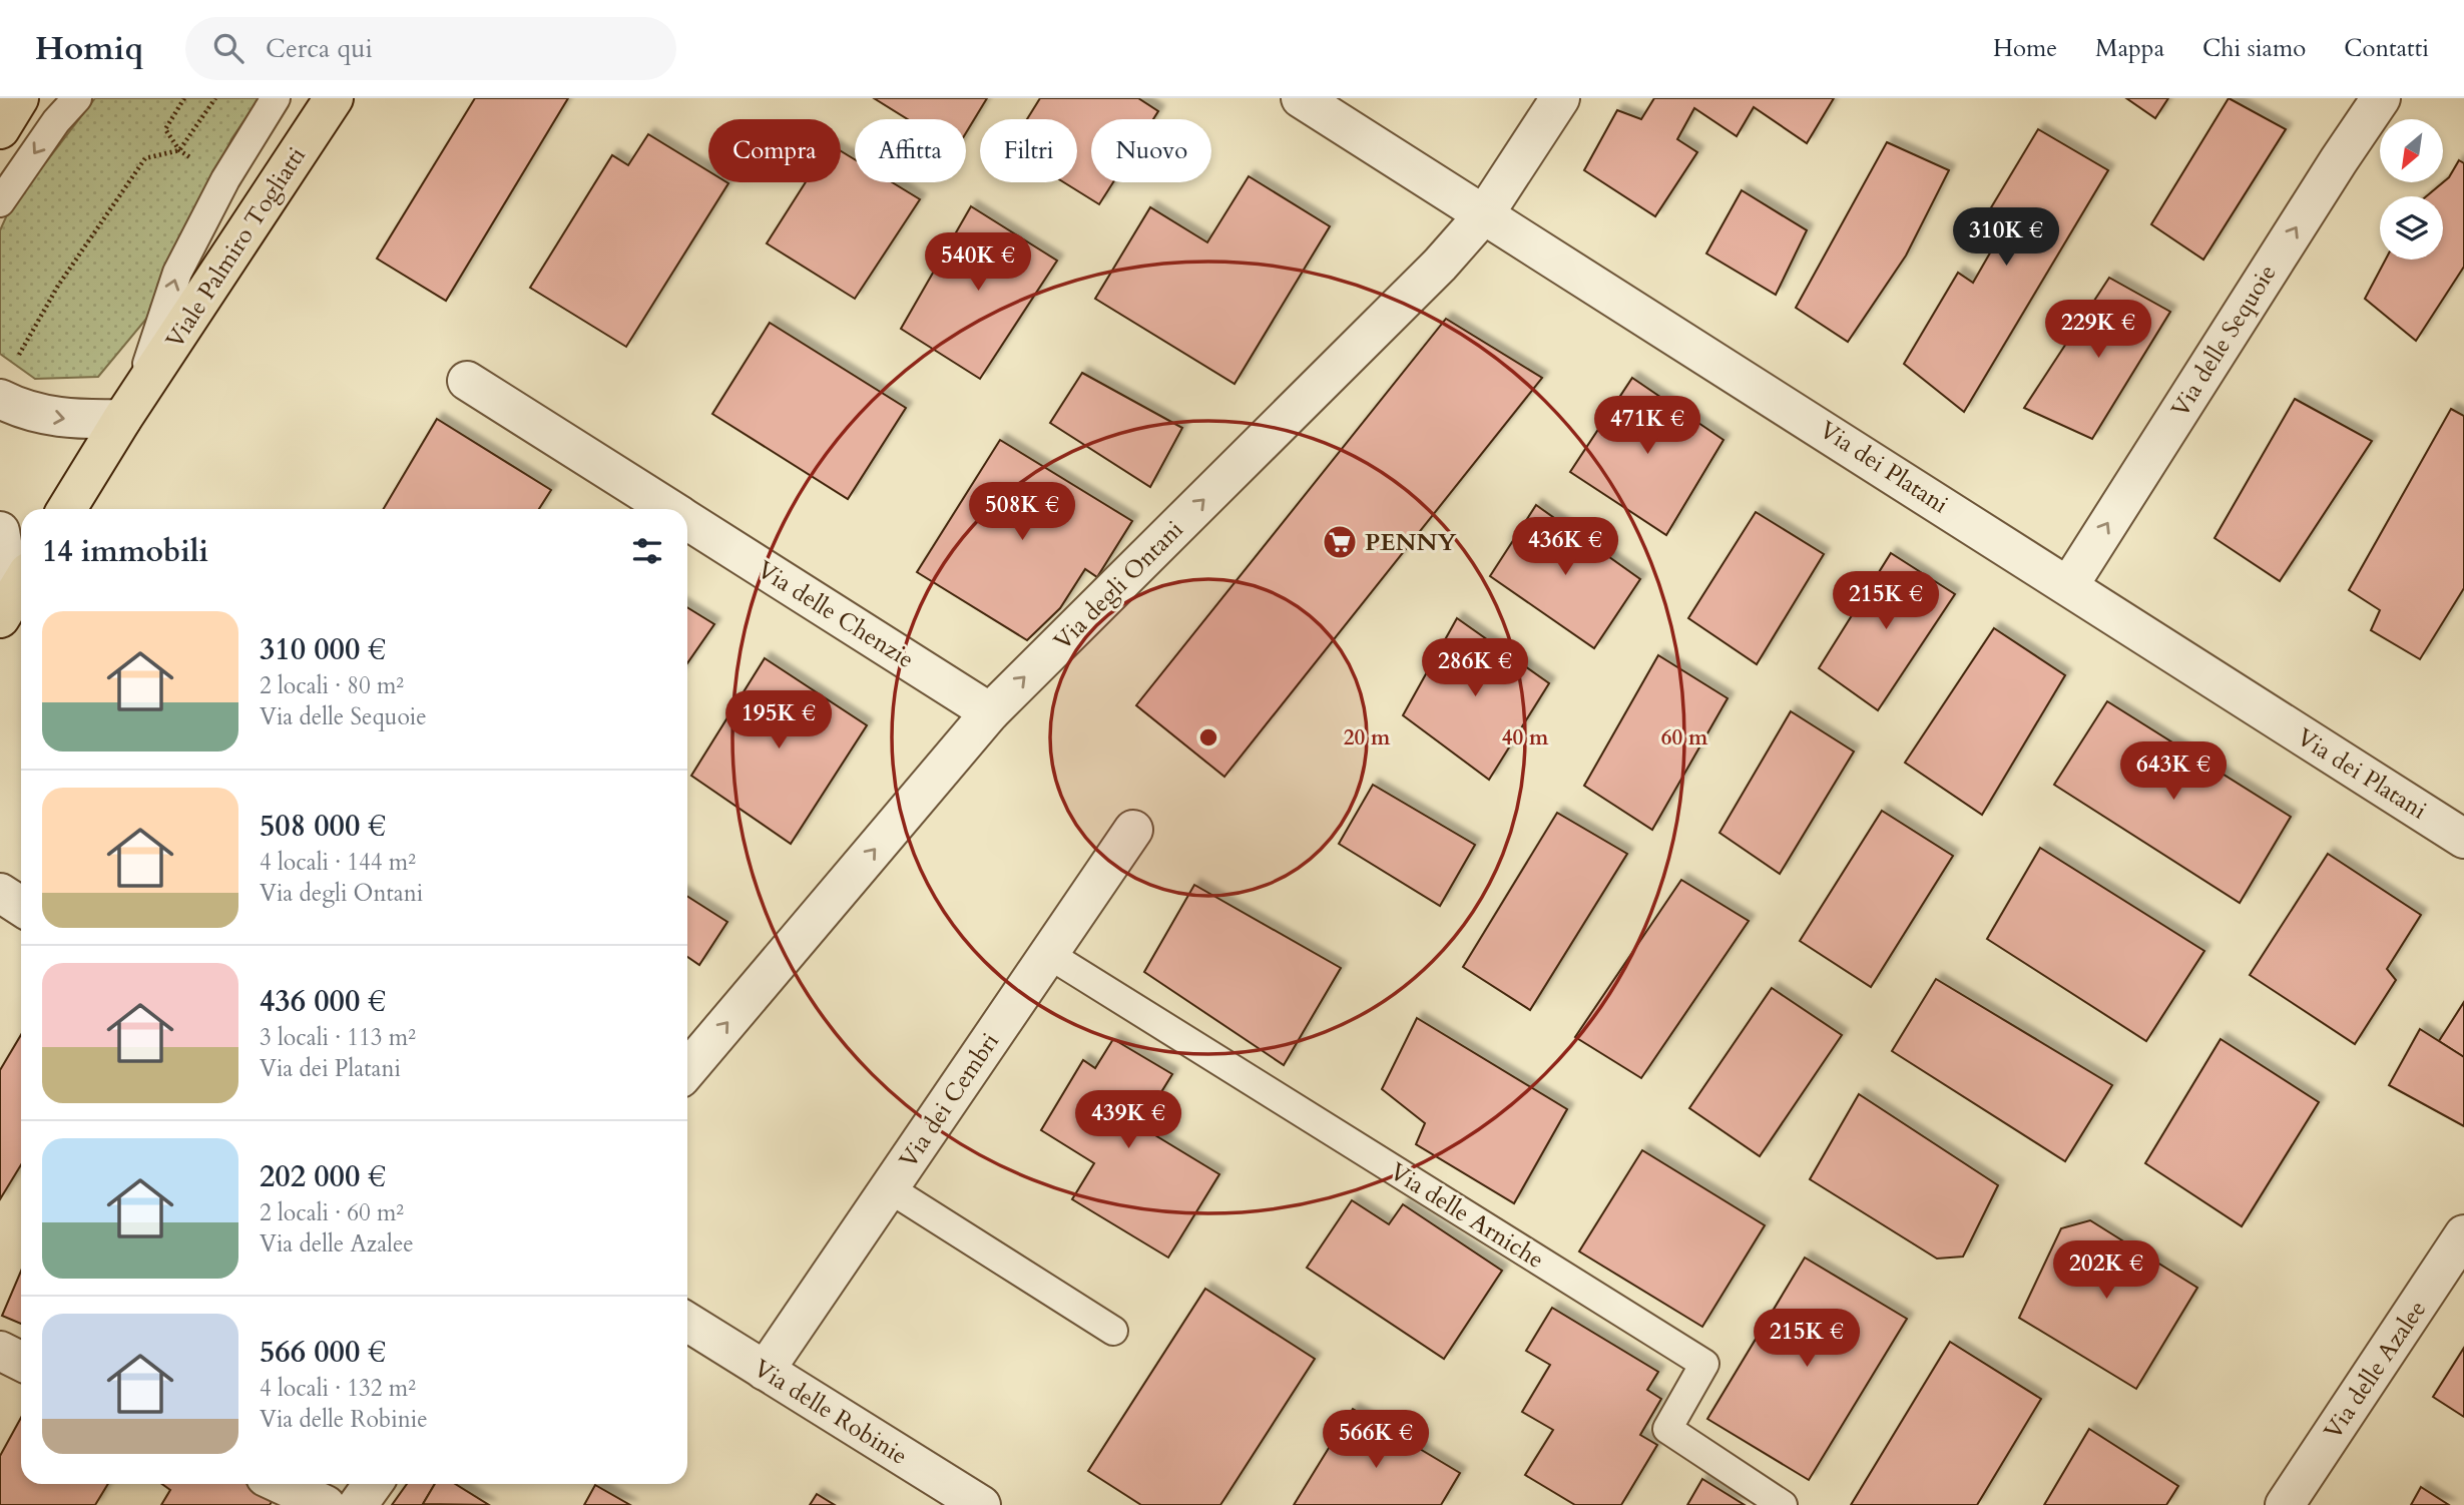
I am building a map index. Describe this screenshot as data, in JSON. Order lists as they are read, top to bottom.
{
  "streets": {
    "main road": ["Viale Palmiro Togliatti"],
    "street": [
      "Via delle Sequoie",
      "Via dei Platani",
      "Via degli Ontani",
      "Via delle Chenzie",
      "Via dei Cembri",
      "Via delle Azalee",
      "Via delle Robinie"
    ],
    "lane": ["Via delle Arniche"]
  },
  "crossings": [
    ["Via delle Sequoie", "Via dei Platani"],
    ["Via dei Platani", "Via degli Ontani"],
    ["Via degli Ontani", "Via delle Chenzie"],
    ["Via dei Cembri", "Via delle Arniche"],
    ["Via dei Cembri", "Via delle Robinie"]
  ],
  "one_way": ["Via delle Sequoie", "Via degli Ontani"],
  "places": {
    "supermarket": ["PENNY"]
  },
  "north": "bottom left",
  "page": {
    "header": "Homiq",
    "search": "Cerca qui",
    "nav": [
      "Home",
      "Mappa",
      "Chi siamo",
      "Contatti"
    ],
    "chip": [
      "Compra",
      "Affitta",
      "Filtri",
      "Nuovo"
    ],
    "price": [
      "310K €",
      "540K €",
      "229K €",
      "471K €",
      "508K €",
      "436K €",
      "215K €",
      "286K €",
      "195K €",
      "643K €",
      "439K €",
      "202K €",
      "215K €",
      "566K €"
    ],
    "heading": "14 immobili",
    "list": [
      {
        "name": "310 000 €",
        "note": "2 locali · 80 m² · Via delle Sequoie"
      },
      {
        "name": "508 000 €",
        "note": "4 locali · 144 m² · Via degli Ontani"
      },
      {
        "name": "436 000 €",
        "note": "3 locali · 113 m² · Via dei Platani"
      },
      {
        "name": "202 000 €",
        "note": "2 locali · 60 m² · Via delle Azalee"
      },
      {
        "name": "566 000 €",
        "note": "4 locali · 132 m² · Via delle Robinie"
      }
    ]
  },
  "rings": ["20 m", "40 m", "60 m"]
}
